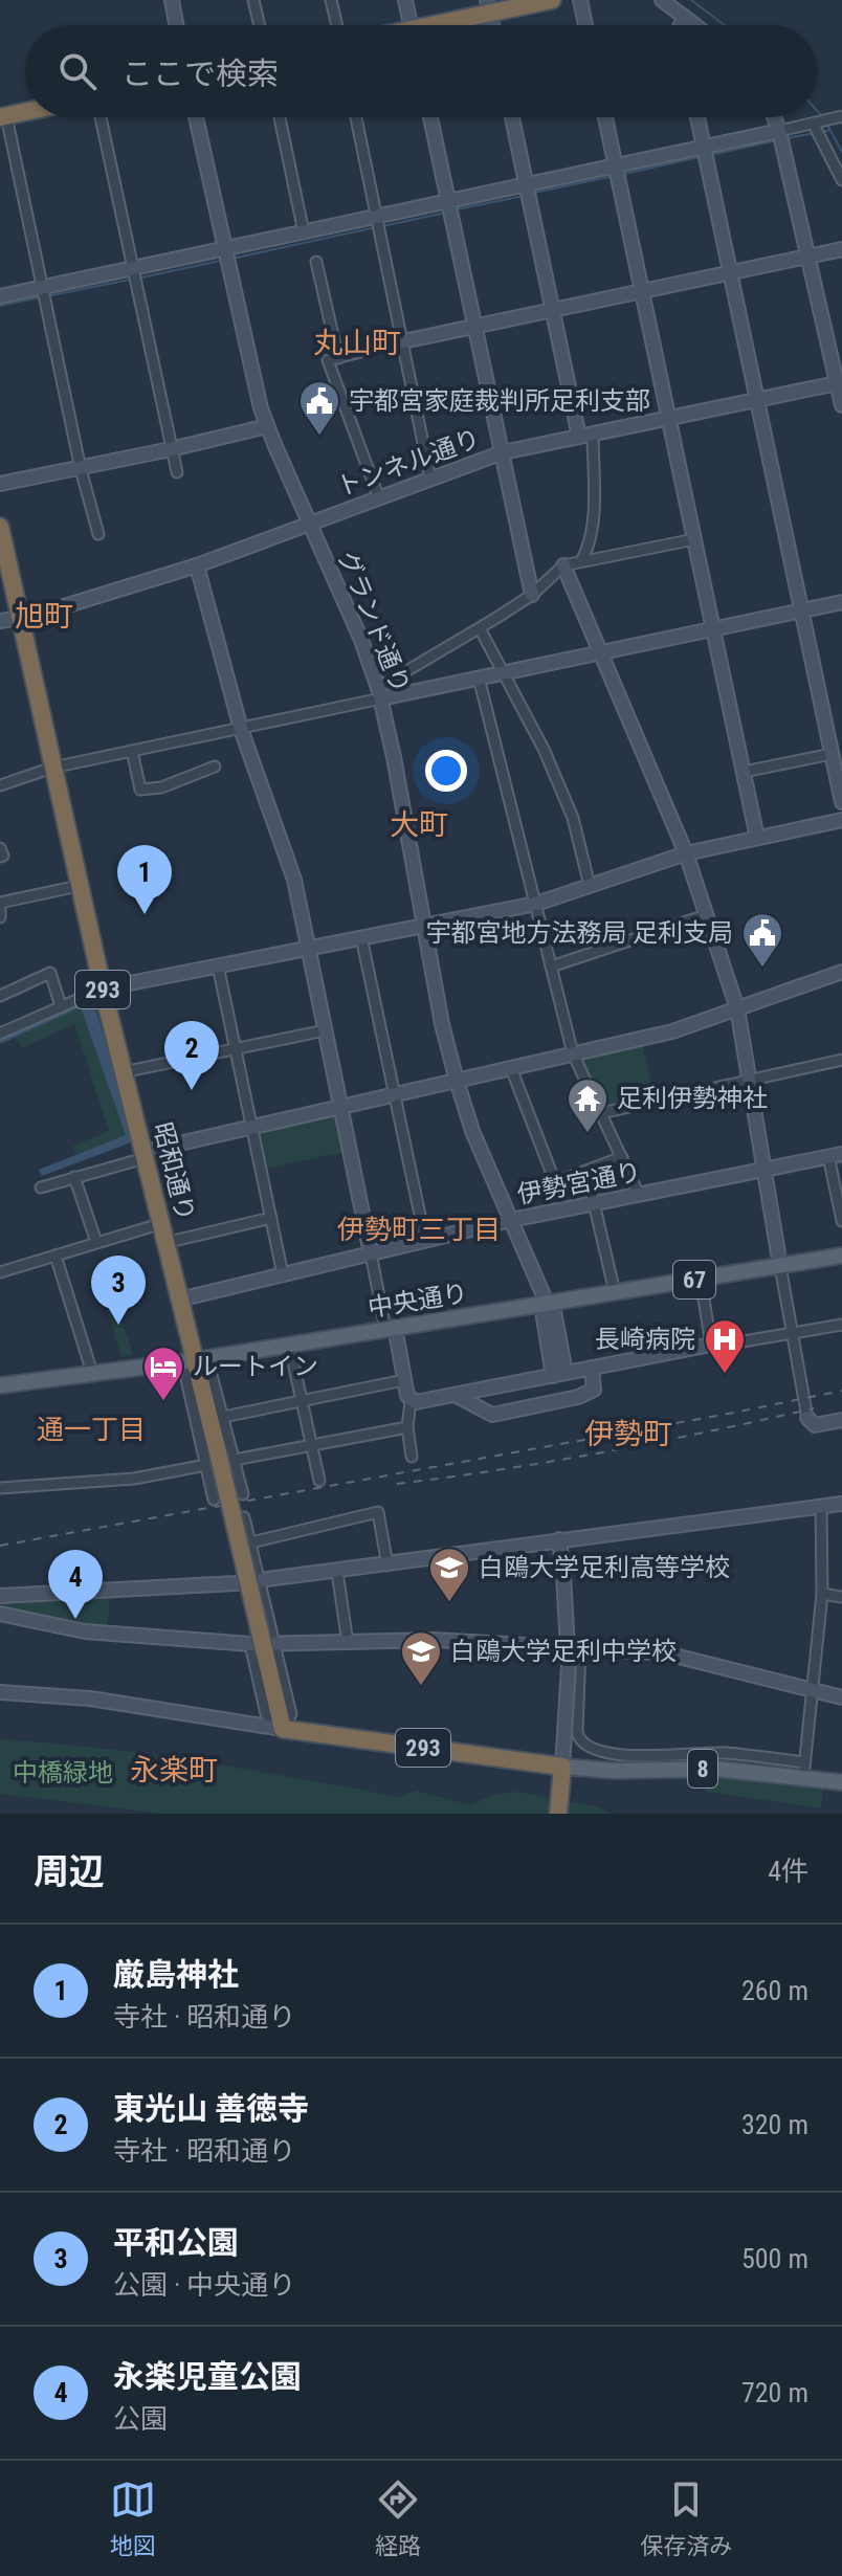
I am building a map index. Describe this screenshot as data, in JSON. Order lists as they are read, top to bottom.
{
  "streets": {
    "highway": ["293", "昭和通り"],
    "main road": ["67", "中央通り", "8"],
    "street": ["トンネル通り", "グランド通り", "伊勢宮通り"]
  },
  "crossings": [
    ["トンネル通り", "グランド通り"],
    ["トンネル通り", "昭和通り"],
    ["グランド通り", "伊勢宮通り"],
    ["グランド通り", "中央通り"],
    ["293", "昭和通り"],
    ["293", "8"],
    ["昭和通り", "伊勢宮通り"],
    ["昭和通り", "中央通り"]
  ],
  "districts": [
    "丸山町",
    "旭町",
    "大町",
    "伊勢町三丁目",
    "通一丁目",
    "伊勢町",
    "永楽町"
  ],
  "parks": ["中橋緑地"],
  "places": {
    "public building": ["宇都宮家庭裁判所足利支部", "宇都宮地方法務局 足利支局"],
    "temple": ["足利伊勢神社"],
    "hospital": ["長崎病院"],
    "hotel": ["ルートイン"],
    "school or university": ["白鴎大学足利高等学校", "白鴎大学足利中学校"]
  },
  "page": {
    "search": "ここで検索",
    "pins": [
      "1",
      "2",
      "3",
      "4"
    ],
    "heading": ["周辺", "4件"],
    "list": [
      {
        "mark": "1",
        "name": "厳島神社",
        "note": "寺社 · 昭和通り",
        "value": "260 m"
      },
      {
        "mark": "2",
        "name": "東光山 善徳寺",
        "note": "寺社 · 昭和通り",
        "value": "320 m"
      },
      {
        "mark": "3",
        "name": "平和公園",
        "note": "公園 · 中央通り",
        "value": "500 m"
      },
      {
        "mark": "4",
        "name": "永楽児童公園",
        "note": "公園",
        "value": "720 m"
      }
    ],
    "nav": ["地図", "経路", "保存済み"]
  }
}
